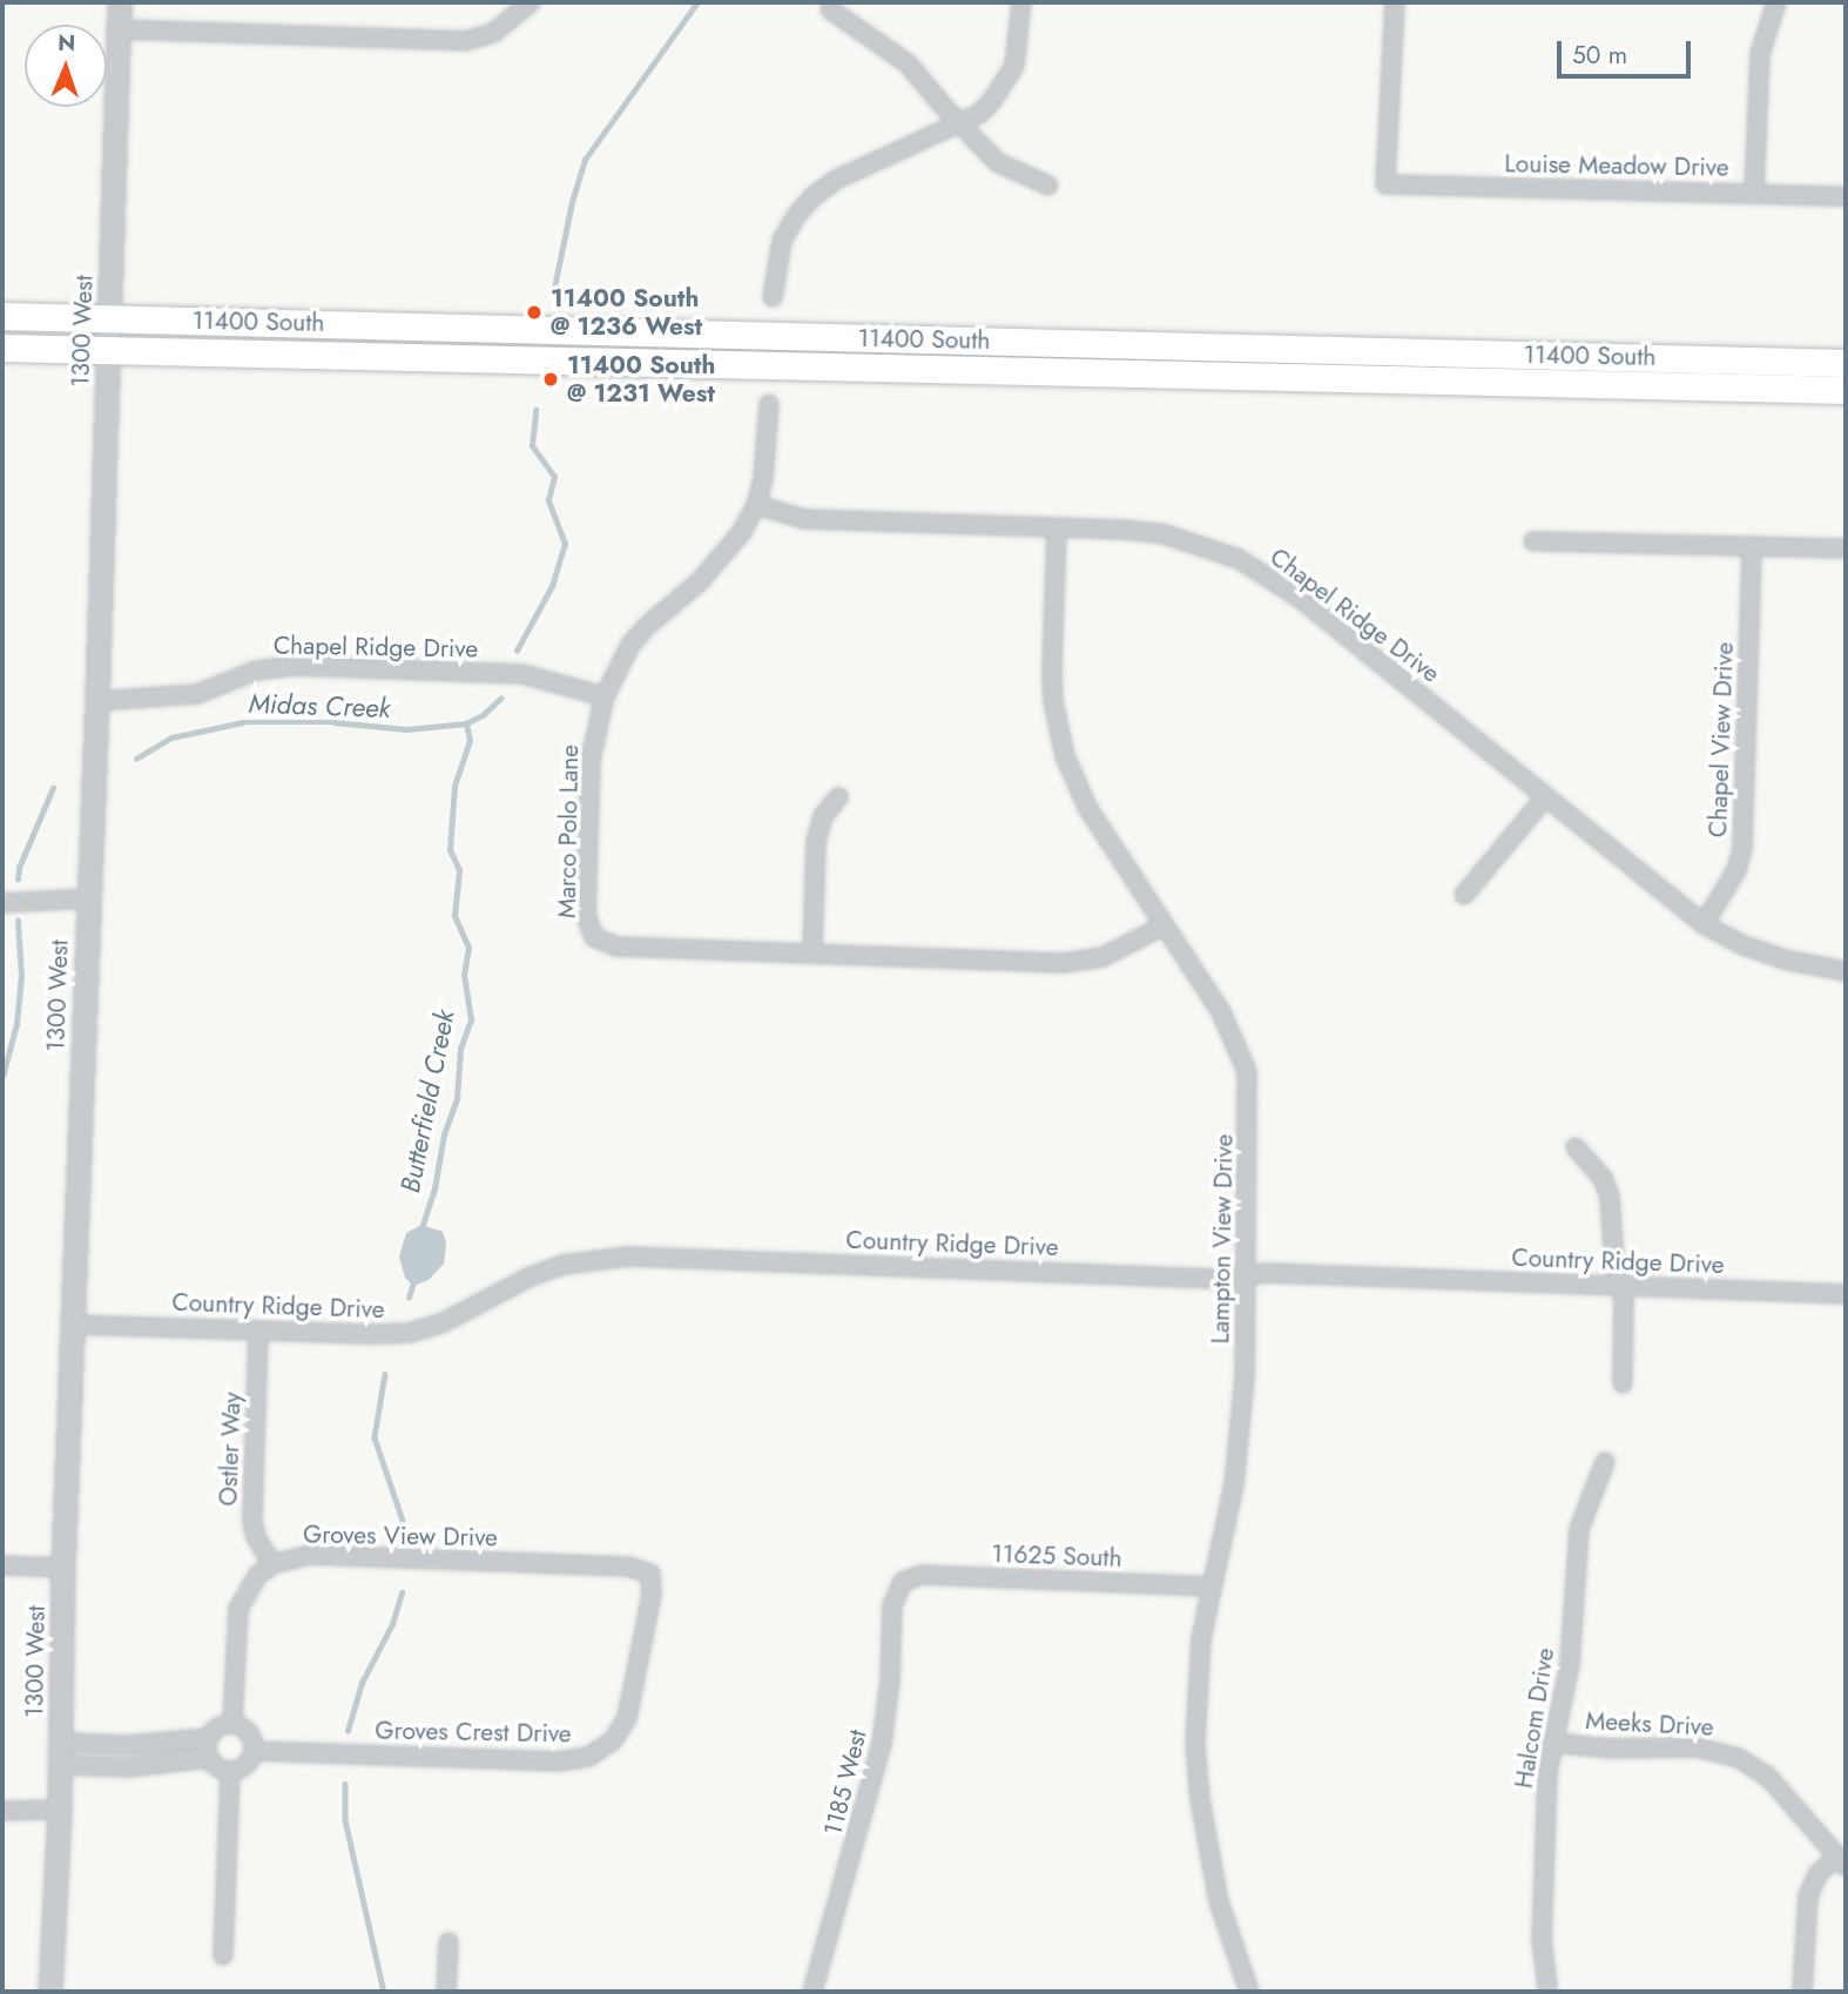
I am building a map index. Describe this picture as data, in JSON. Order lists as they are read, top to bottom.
{
  "streets": {
    "main road": ["11400 South"],
    "street": [
      "Louise Meadow Drive",
      "1300 West",
      "Chapel Ridge Drive",
      "Chapel View Drive",
      "Marco Polo Lane",
      "Lampton View Drive",
      "Country Ridge Drive",
      "Ostler Way",
      "Groves View Drive",
      "11625 South",
      "Halcom Drive",
      "Meeks Drive",
      "Groves Crest Drive",
      "1185 West"
    ]
  },
  "crossings": [
    ["11400 South", "1300 West"],
    ["1300 West", "Chapel Ridge Drive"],
    ["1300 West", "Country Ridge Drive"],
    ["Chapel Ridge Drive", "Chapel View Drive"],
    ["Chapel Ridge Drive", "Marco Polo Lane"],
    ["Chapel Ridge Drive", "Lampton View Drive"],
    ["Marco Polo Lane", "Lampton View Drive"],
    ["Lampton View Drive", "Country Ridge Drive"],
    ["Lampton View Drive", "11625 South"],
    ["Country Ridge Drive", "Ostler Way"],
    ["Ostler Way", "Groves View Drive"],
    ["Groves View Drive", "Groves Crest Drive"],
    ["11625 South", "1185 West"],
    ["Halcom Drive", "Meeks Drive"]
  ],
  "water": ["Midas Creek", "Butterfield Creek"],
  "places": ["11400 South @ 1236 West", "11400 South @ 1231 West"],
  "scale_bar": "50 m",
  "north": "top"
}
